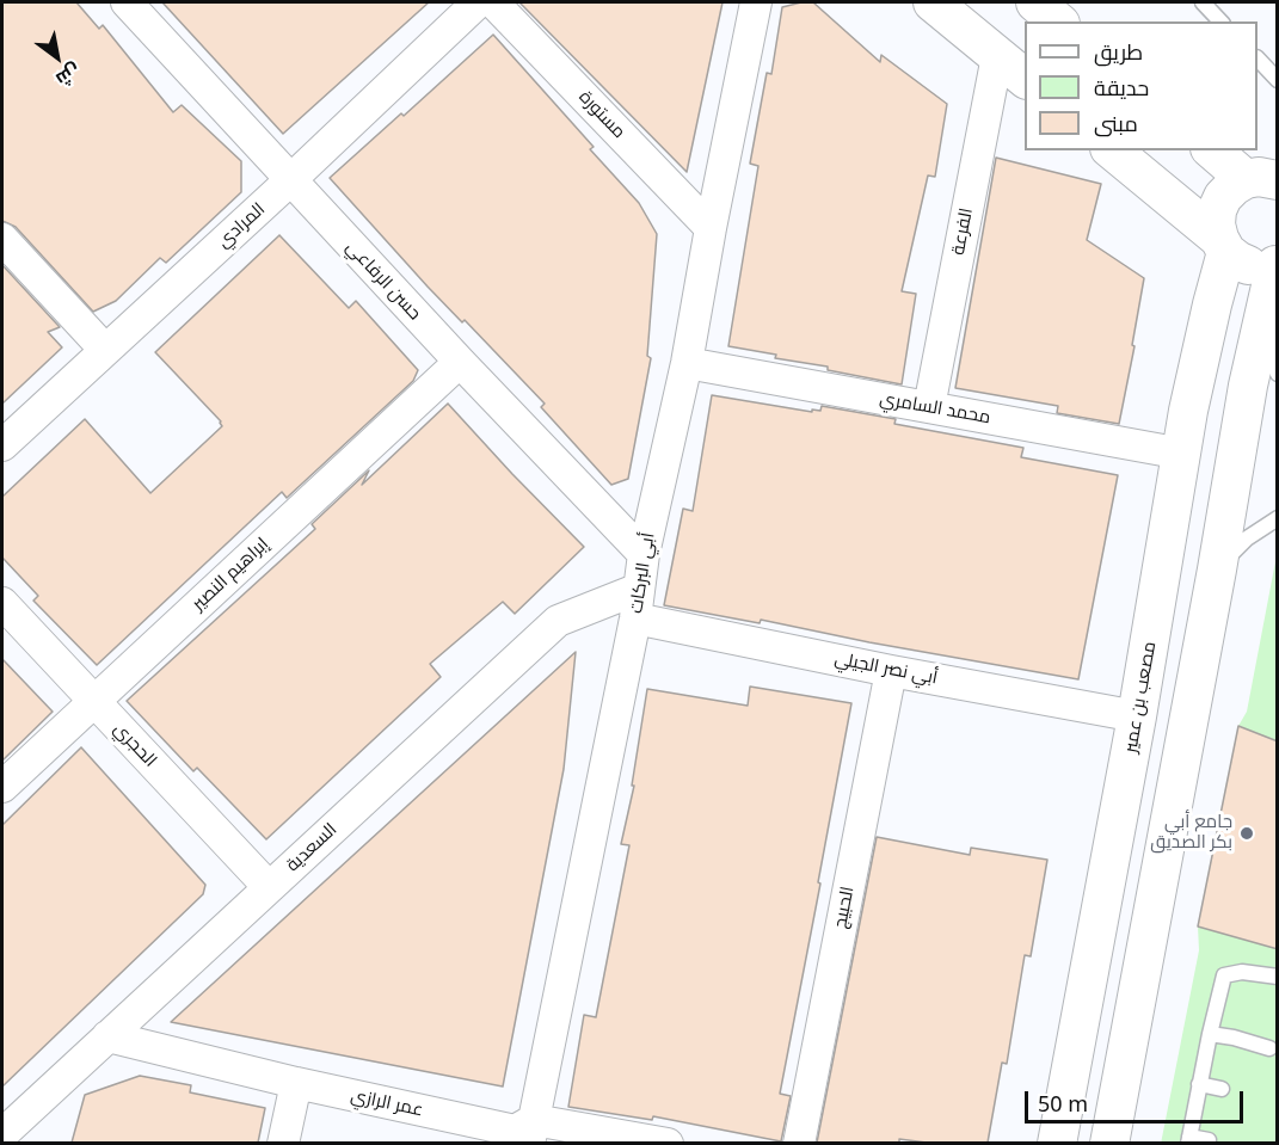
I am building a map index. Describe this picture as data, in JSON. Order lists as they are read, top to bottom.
{
  "streets": {
    "street": [
      "مستورة",
      "المرادي",
      "الفرعة",
      "حسن الرفاعي",
      "محمد السامري",
      "أبي البركات",
      "إبراهيم النصير",
      "أبي نصر الجيلي",
      "مصعب بن عمير",
      "الحجري",
      "السعدية",
      "الحبيج",
      "عمر الرازي"
    ]
  },
  "crossings": [
    ["مستورة", "أبي البركات"],
    ["المرادي", "حسن الرفاعي"],
    ["الفرعة", "محمد السامري"],
    ["حسن الرفاعي", "أبي البركات"],
    ["حسن الرفاعي", "إبراهيم النصير"],
    ["محمد السامري", "أبي البركات"],
    ["محمد السامري", "مصعب بن عمير"],
    ["أبي البركات", "أبي نصر الجيلي"],
    ["أبي البركات", "السعدية"],
    ["أبي البركات", "عمر الرازي"],
    ["إبراهيم النصير", "الحجري"],
    ["أبي نصر الجيلي", "مصعب بن عمير"],
    ["أبي نصر الجيلي", "السعدية"],
    ["أبي نصر الجيلي", "الحبيج"],
    ["الحجري", "السعدية"],
    ["السعدية", "عمر الرازي"]
  ],
  "places": ["جامع أبي بكر الصديق"],
  "legend": ["طريق", "حديقة", "مبنى"],
  "scale_bar": "50 m",
  "north": "bottom right"
}
